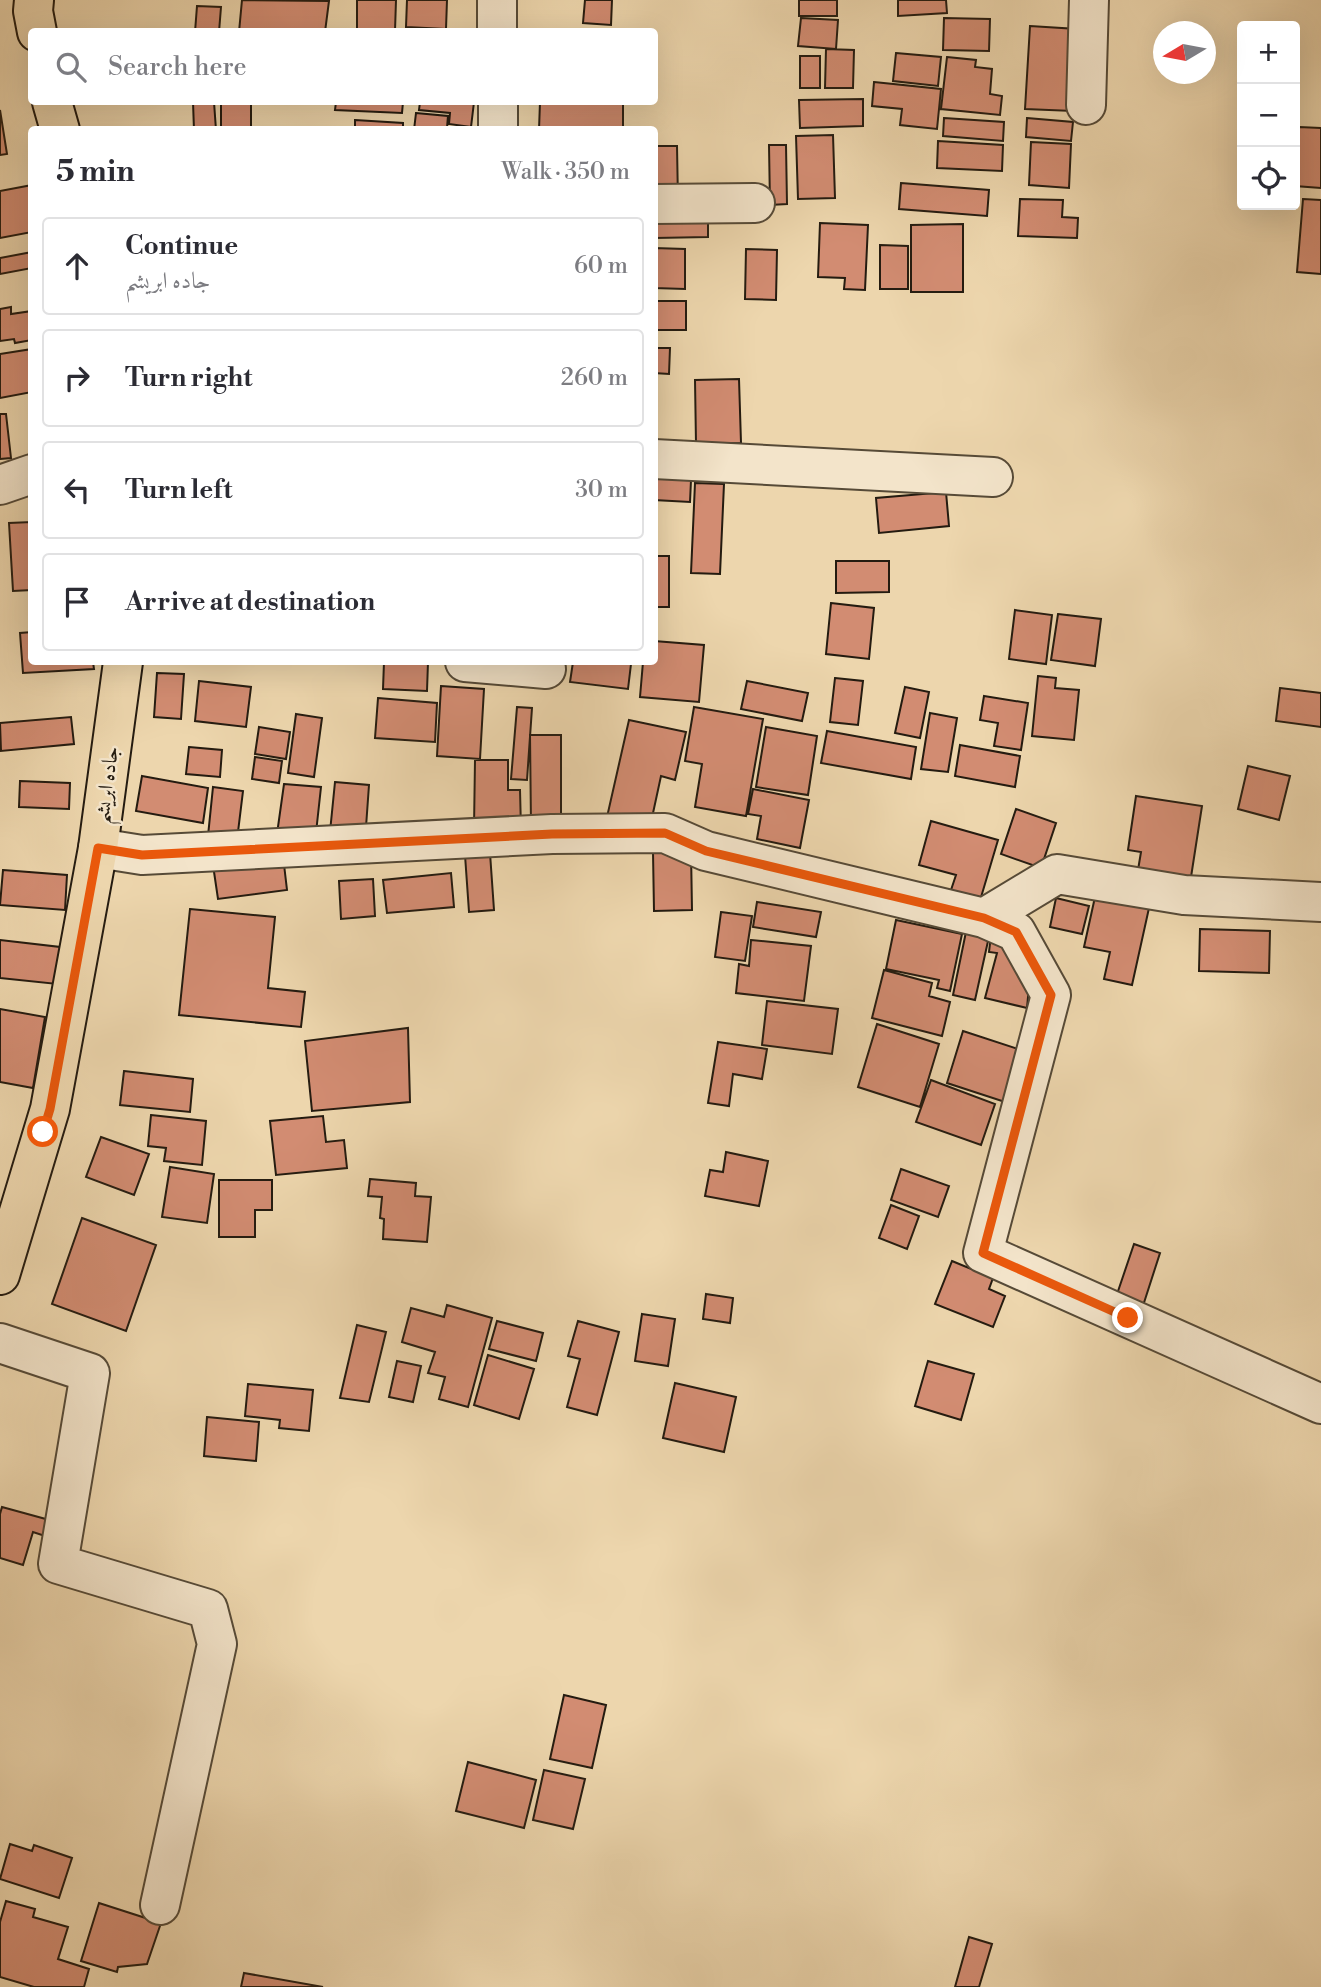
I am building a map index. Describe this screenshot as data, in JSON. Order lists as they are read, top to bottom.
{
  "streets": {
    "main road": ["جاده ابریشم"]
  },
  "north": "left",
  "page": {
    "map_buttons": ["+", "−"],
    "search": "Search here",
    "heading": ["5 min", "Walk · 350 m"],
    "list": [
      ["Continue", "جاده ابریشم", "60 m"],
      ["Turn right", "260 m"],
      ["Turn left", "30 m"],
      "Arrive at destination"
    ]
  }
}
